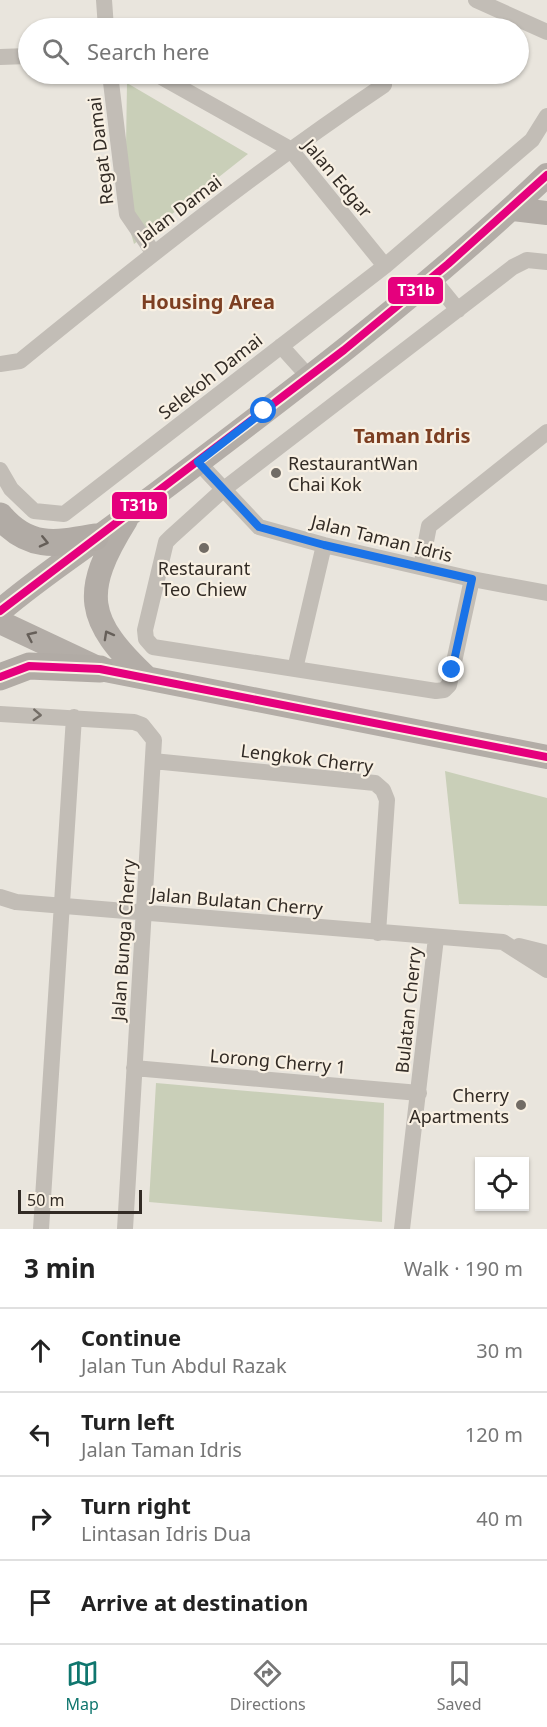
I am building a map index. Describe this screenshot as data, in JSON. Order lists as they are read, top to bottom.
{
  "streets": {
    "street": [
      "Regat Damai",
      "Jalan Edgar",
      "Jalan Damai",
      "Selekoh Damai",
      "Jalan Taman Idris",
      "Lengkok Cherry",
      "Jalan Bulatan Cherry",
      "Jalan Bunga Cherry",
      "Bulatan Cherry",
      "Lorong Cherry 1"
    ]
  },
  "crossings": [
    ["Regat Damai", "Jalan Damai"],
    ["Jalan Edgar", "Jalan Damai"],
    ["Jalan Edgar", "Selekoh Damai"],
    ["Lengkok Cherry", "Jalan Bulatan Cherry"],
    ["Lengkok Cherry", "Jalan Bunga Cherry"],
    ["Jalan Bulatan Cherry", "Jalan Bunga Cherry"],
    ["Jalan Bulatan Cherry", "Bulatan Cherry"],
    ["Jalan Bunga Cherry", "Lorong Cherry 1"],
    ["Bulatan Cherry", "Lorong Cherry 1"]
  ],
  "districts": ["Housing Area", "Taman Idris"],
  "places": ["RestaurantWan Chai Kok", "Restaurant Teo Chiew", "Cherry Apartments"],
  "lines": ["transit line T31b"],
  "scale_bar": "50 m",
  "page": {
    "search": "Search here",
    "scale": "50 m",
    "heading": ["3 min", "Walk · 190 m"],
    "list": [
      ["Continue", "Jalan Tun Abdul Razak", "30 m"],
      ["Turn left", "Jalan Taman Idris", "120 m"],
      ["Turn right", "Lintasan Idris Dua", "40 m"],
      "Arrive at destination"
    ],
    "nav": ["Map", "Directions", "Saved"]
  }
}
